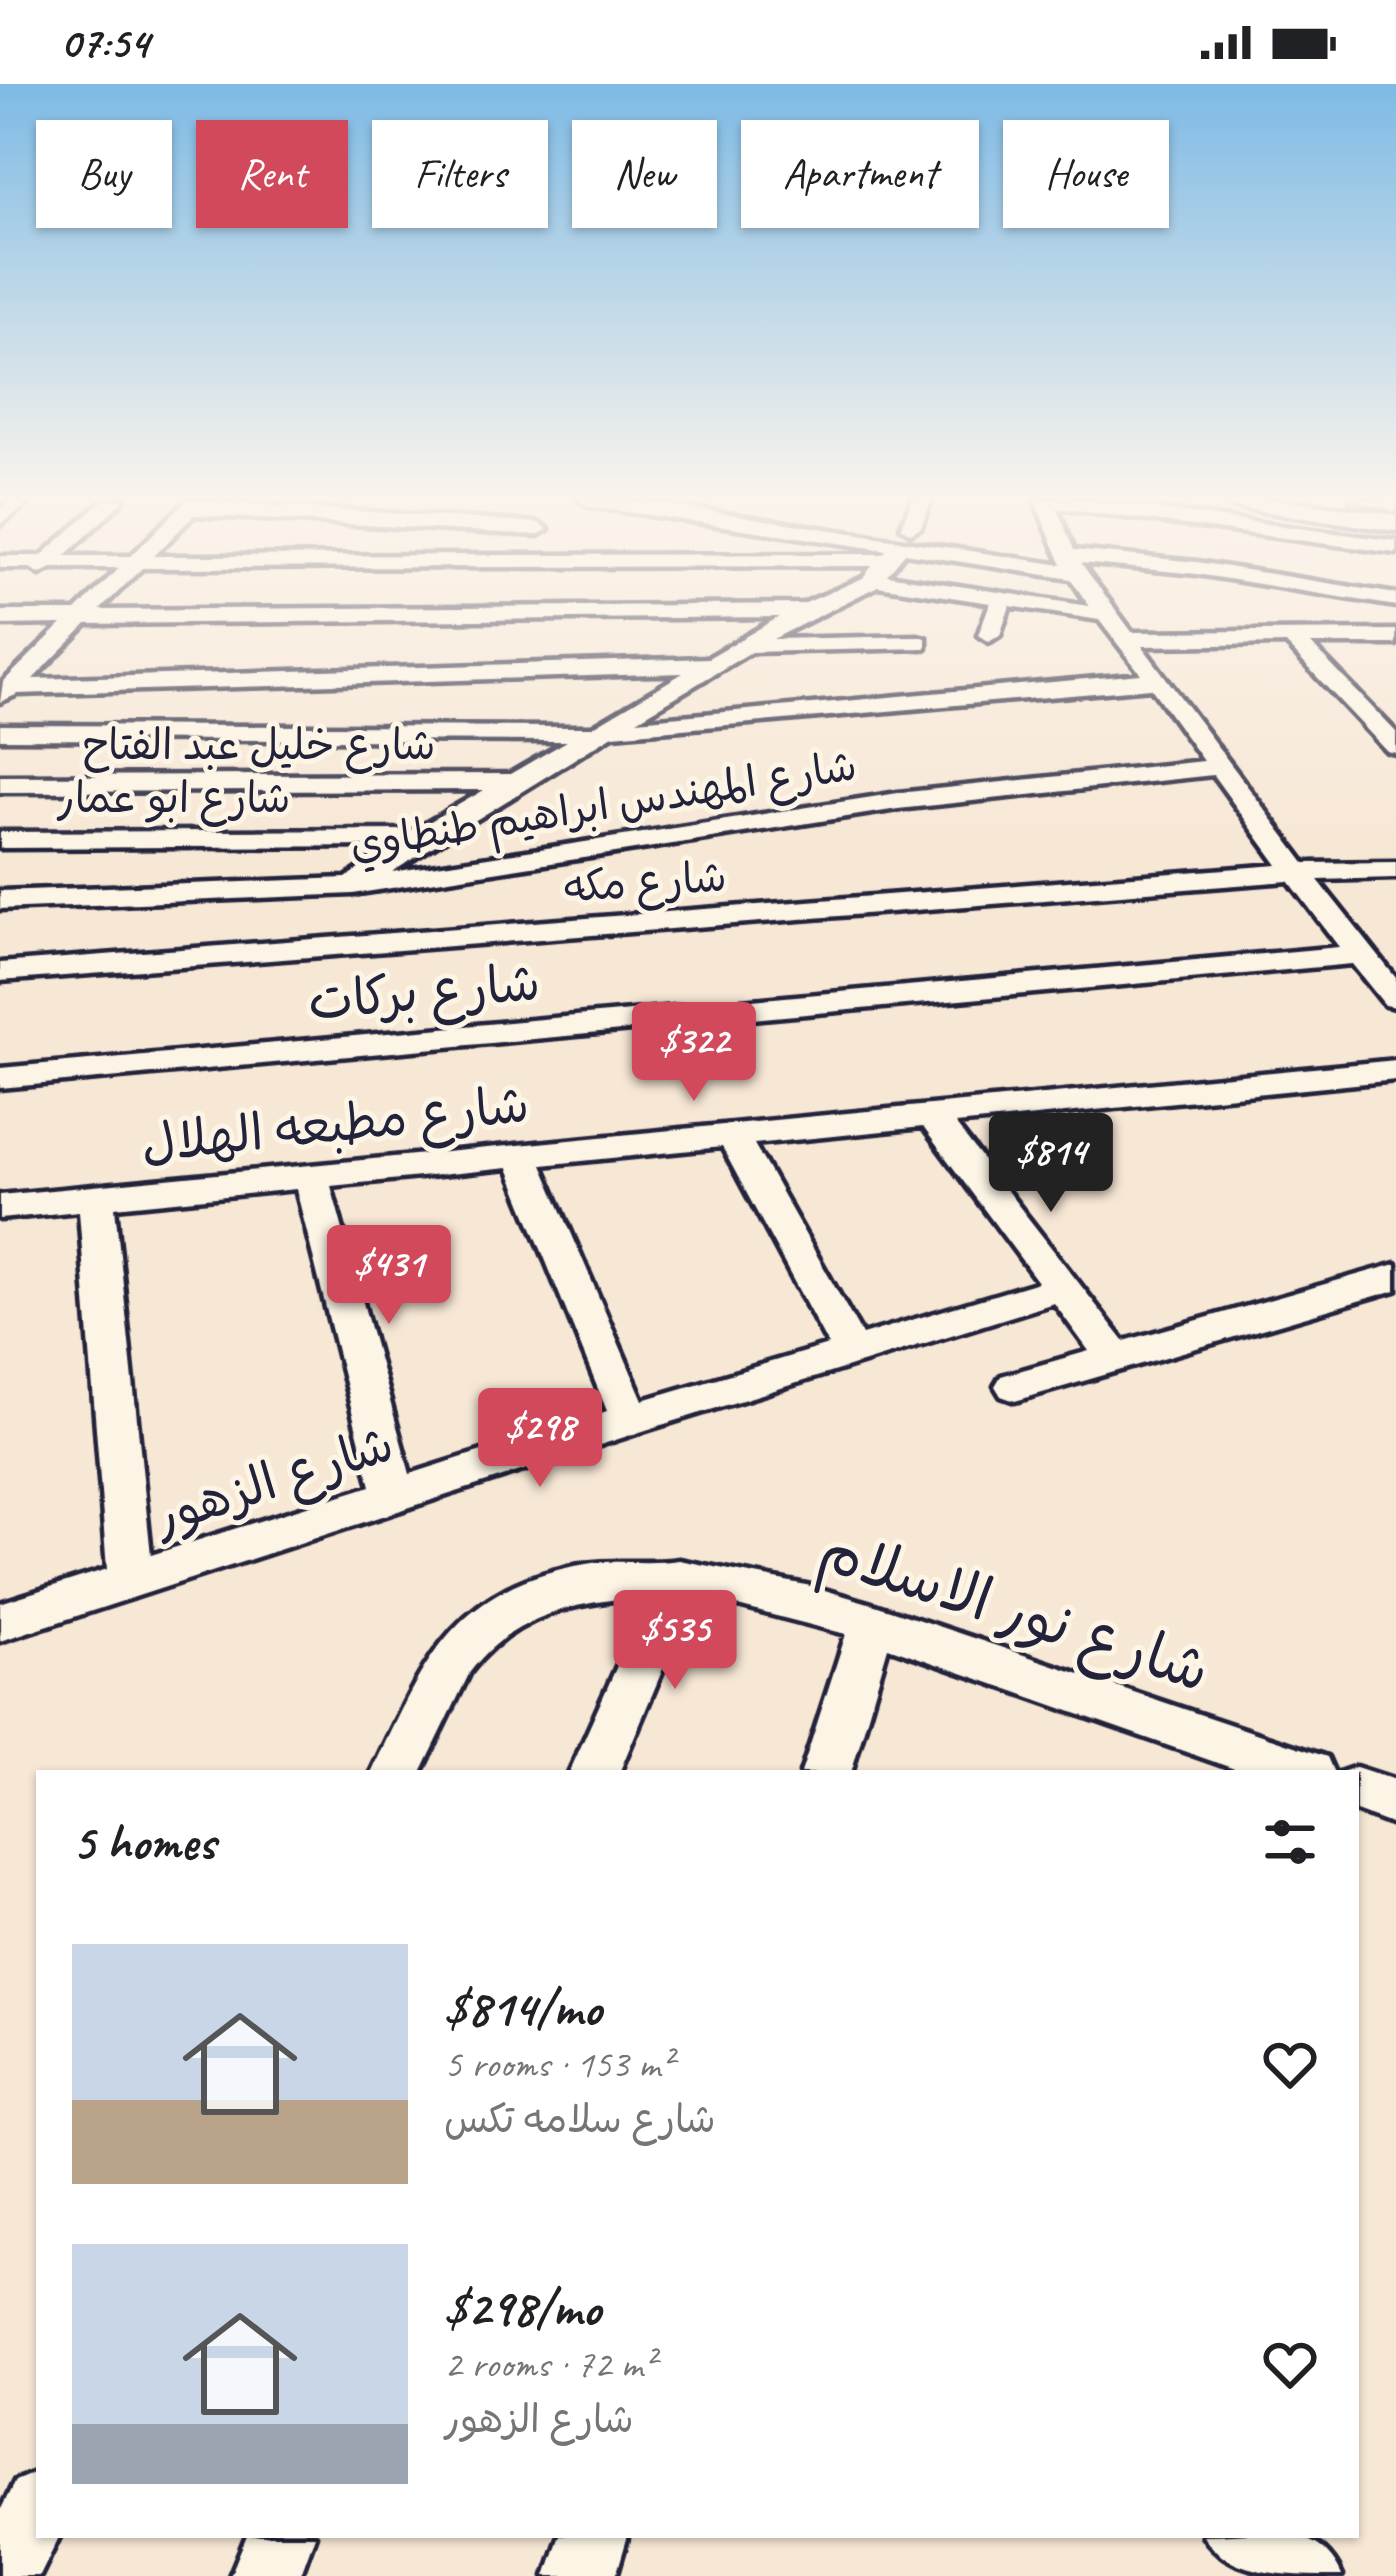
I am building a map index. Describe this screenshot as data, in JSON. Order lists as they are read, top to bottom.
{
  "streets": {
    "street": [
      "شارع خليل عبد الفتاح",
      "شارع ابو عمار",
      "شارع المهندس ابراهيم طنطاوي",
      "شارع مكه",
      "شارع بركات",
      "شارع مطبعه الهلال",
      "شارع الزهور",
      "شارع نور الاسلام"
    ]
  },
  "page": {
    "status": "07:54",
    "chip": [
      "Buy",
      "Rent",
      "Filters",
      "New",
      "Apartment",
      "House"
    ],
    "price": [
      "$322",
      "$814",
      "$431",
      "$298",
      "$535"
    ],
    "heading": "5 homes",
    "list": [
      {
        "name": "$814/mo",
        "note": "5 rooms · 153 m² · شارع سلامه تكس"
      },
      {
        "name": "$298/mo",
        "note": "2 rooms · 72 m² · شارع الزهور"
      }
    ]
  }
}
